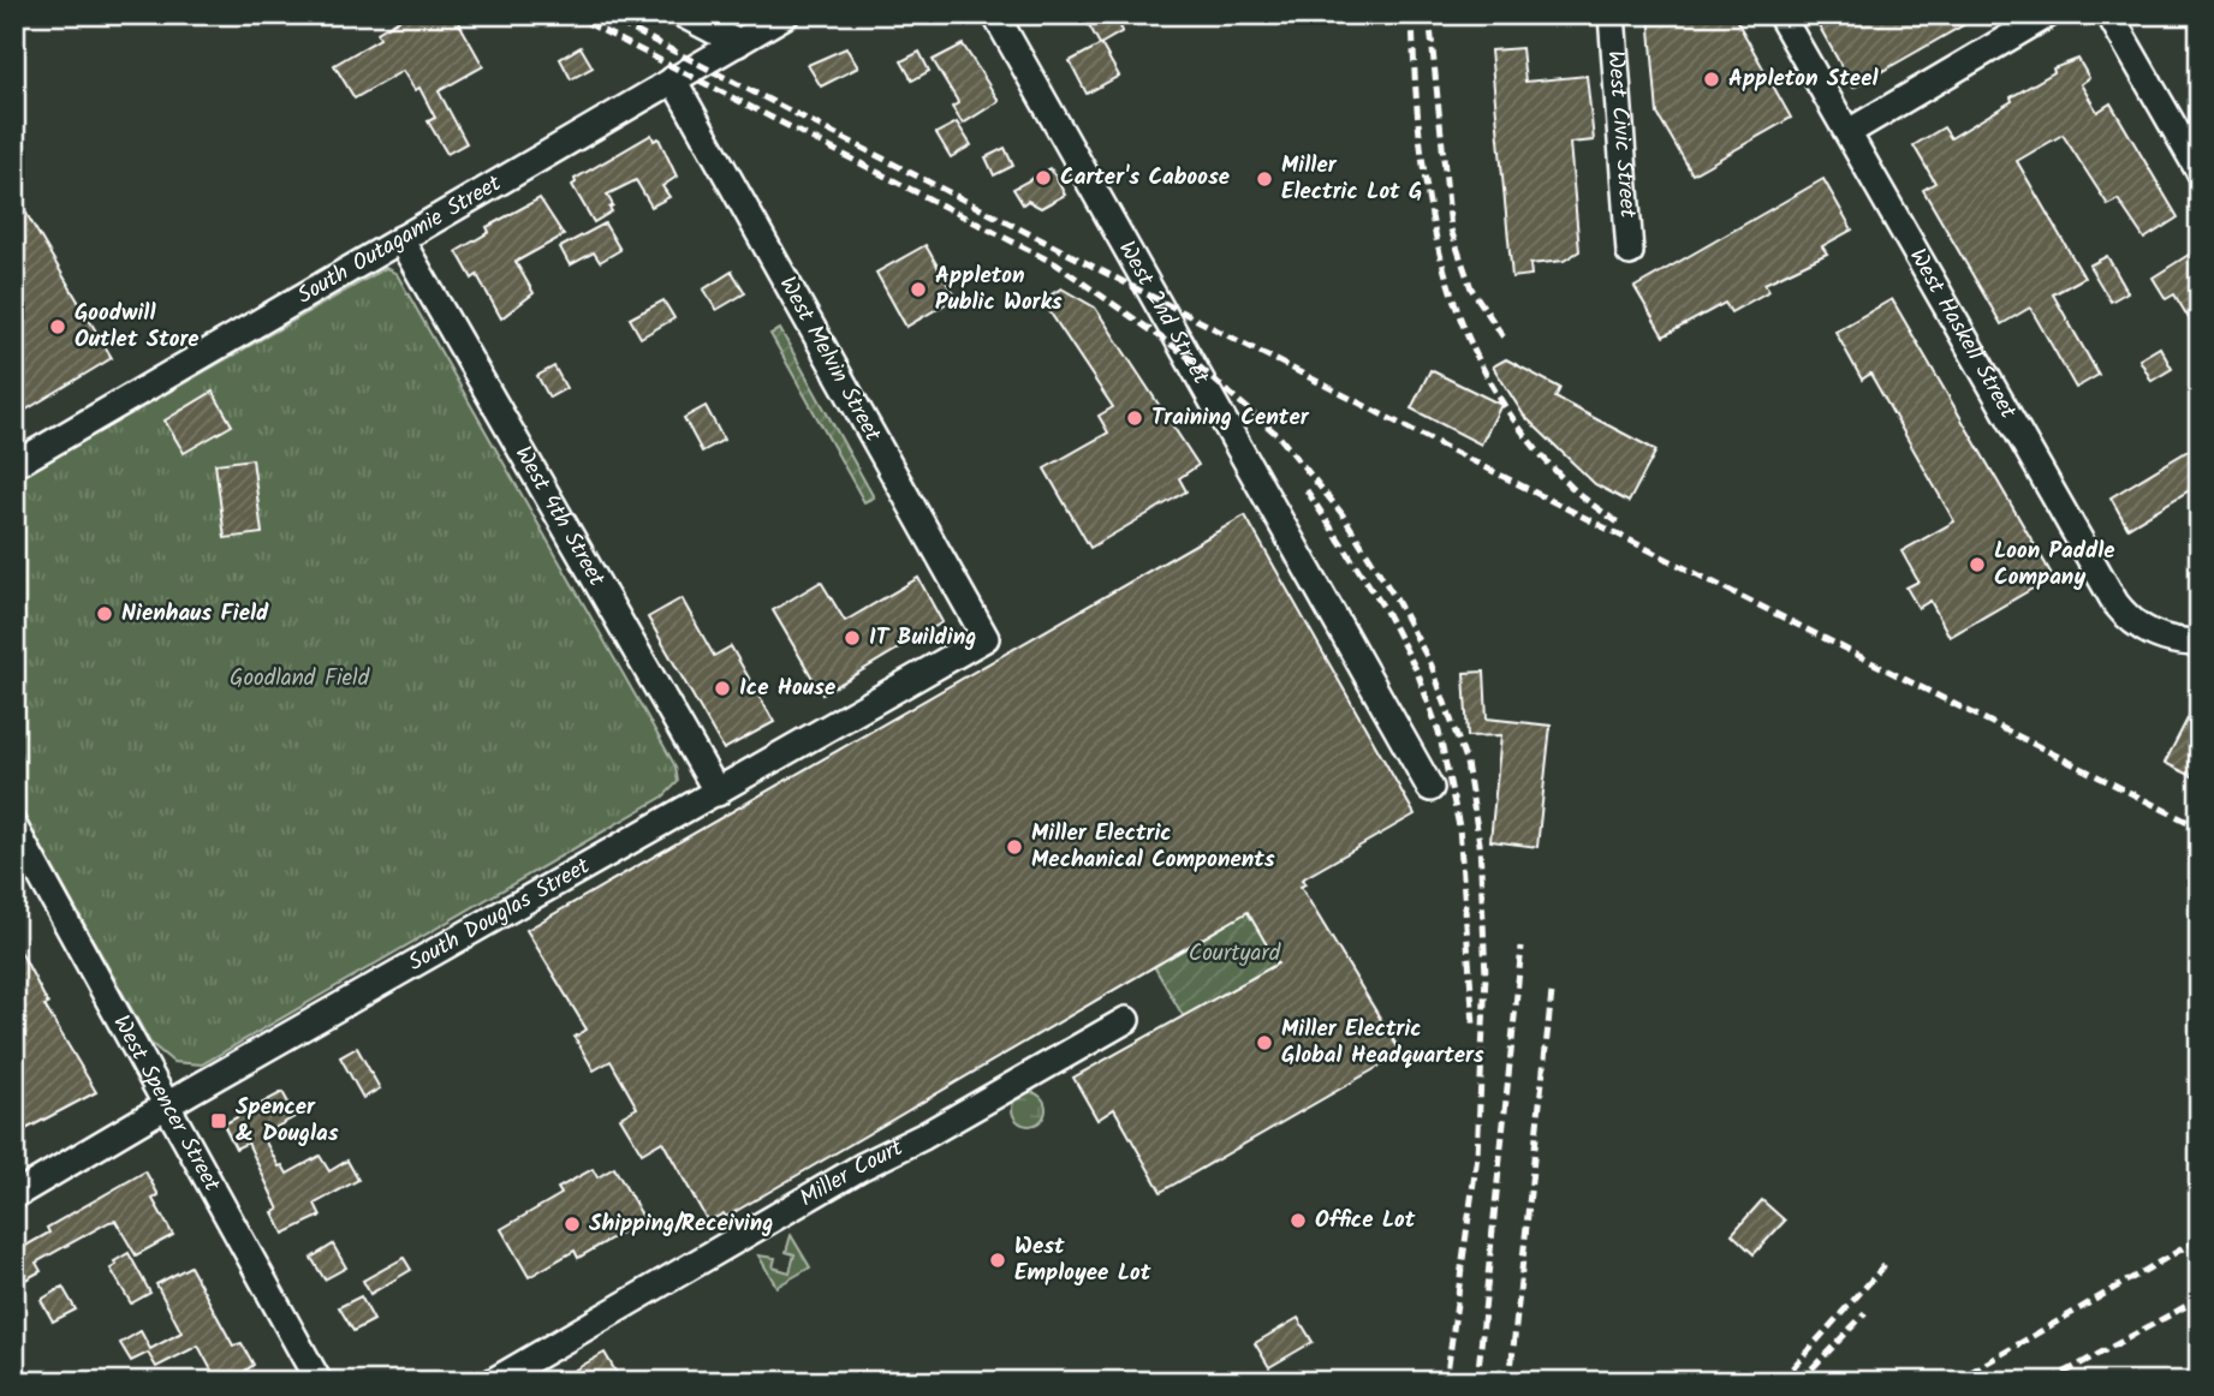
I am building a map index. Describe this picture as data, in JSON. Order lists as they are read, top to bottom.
{
  "streets": {
    "street": [
      "West Civic Street",
      "South Outagamie Street",
      "West 2nd Street",
      "West Haskell Street",
      "West Melvin Street",
      "West 4th Street",
      "South Douglas Street",
      "West Spencer Street",
      "Miller Court"
    ]
  },
  "crossings": [
    ["South Outagamie Street", "West Melvin Street"],
    ["South Outagamie Street", "West 4th Street"],
    ["West Melvin Street", "South Douglas Street"],
    ["West 4th Street", "South Douglas Street"],
    ["South Douglas Street", "West Spencer Street"]
  ],
  "parks": ["Goodland Field", "Courtyard"],
  "places": {
    "other": [
      "Appleton Steel",
      "Carter's Caboose",
      "Miller Electric Lot G",
      "Appleton Public Works",
      "Goodwill Outlet Store",
      "Training Center",
      "Loon Paddle Company",
      "Nienhaus Field",
      "IT Building",
      "Ice House",
      "Miller Electric Mechanical Components",
      "Miller Electric Global Headquarters",
      "Office Lot",
      "Shipping/Receiving",
      "West Employee Lot"
    ],
    "transit": ["Spencer & Douglas"]
  }
}
